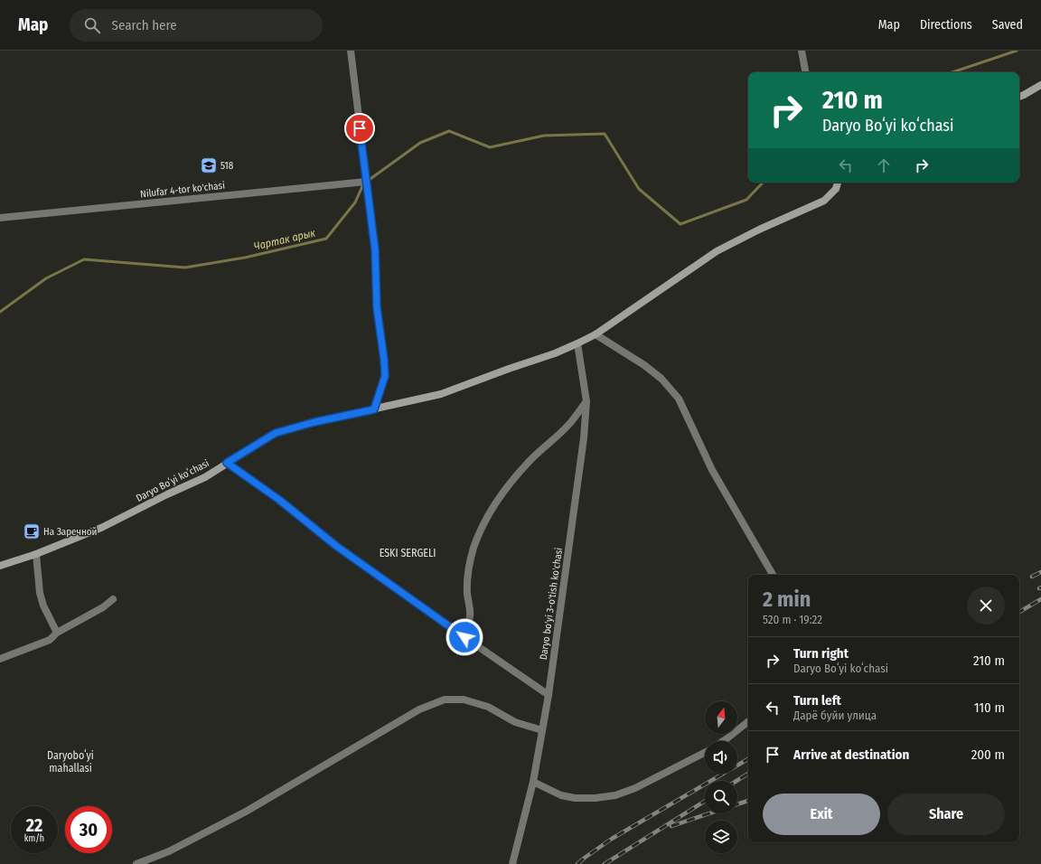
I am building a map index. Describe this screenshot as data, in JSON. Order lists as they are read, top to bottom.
{
  "streets": {
    "street": ["Nilufar 4-tor ko'chasi", "Daryo Boʻyi koʻchasi", "Daryo bo'yi 3-o'tish ko'chasi"]
  },
  "crossings": [
    ["Daryo Boʻyi koʻchasi", "Daryo bo'yi 3-o'tish ko'chasi"]
  ],
  "districts": ["ESKI SERGELI", "Daryoboʻyi mahallasi"],
  "water": ["Чартак арык"],
  "places": {
    "school or university": ["518"],
    "cafe": ["На Заречной"]
  },
  "north": "top",
  "page": {
    "header": "Map",
    "search": "Search here",
    "nav": ["Map", "Directions", "Saved"],
    "turn": ["210 m", "Daryo Boʻyi koʻchasi"],
    "heading": ["2 min", "520 m · 19:22"],
    "list": [
      {
        "name": "Turn right",
        "note": "Daryo Boʻyi koʻchasi",
        "value": "210 m"
      },
      {
        "name": "Turn left",
        "note": "Дарё буйи улица",
        "value": "110 m"
      },
      {
        "name": "Arrive at destination",
        "value": "200 m"
      }
    ],
    "buttons": ["Exit", "Share"],
    "speed": "22 km/h",
    "limit": "30"
  }
}
